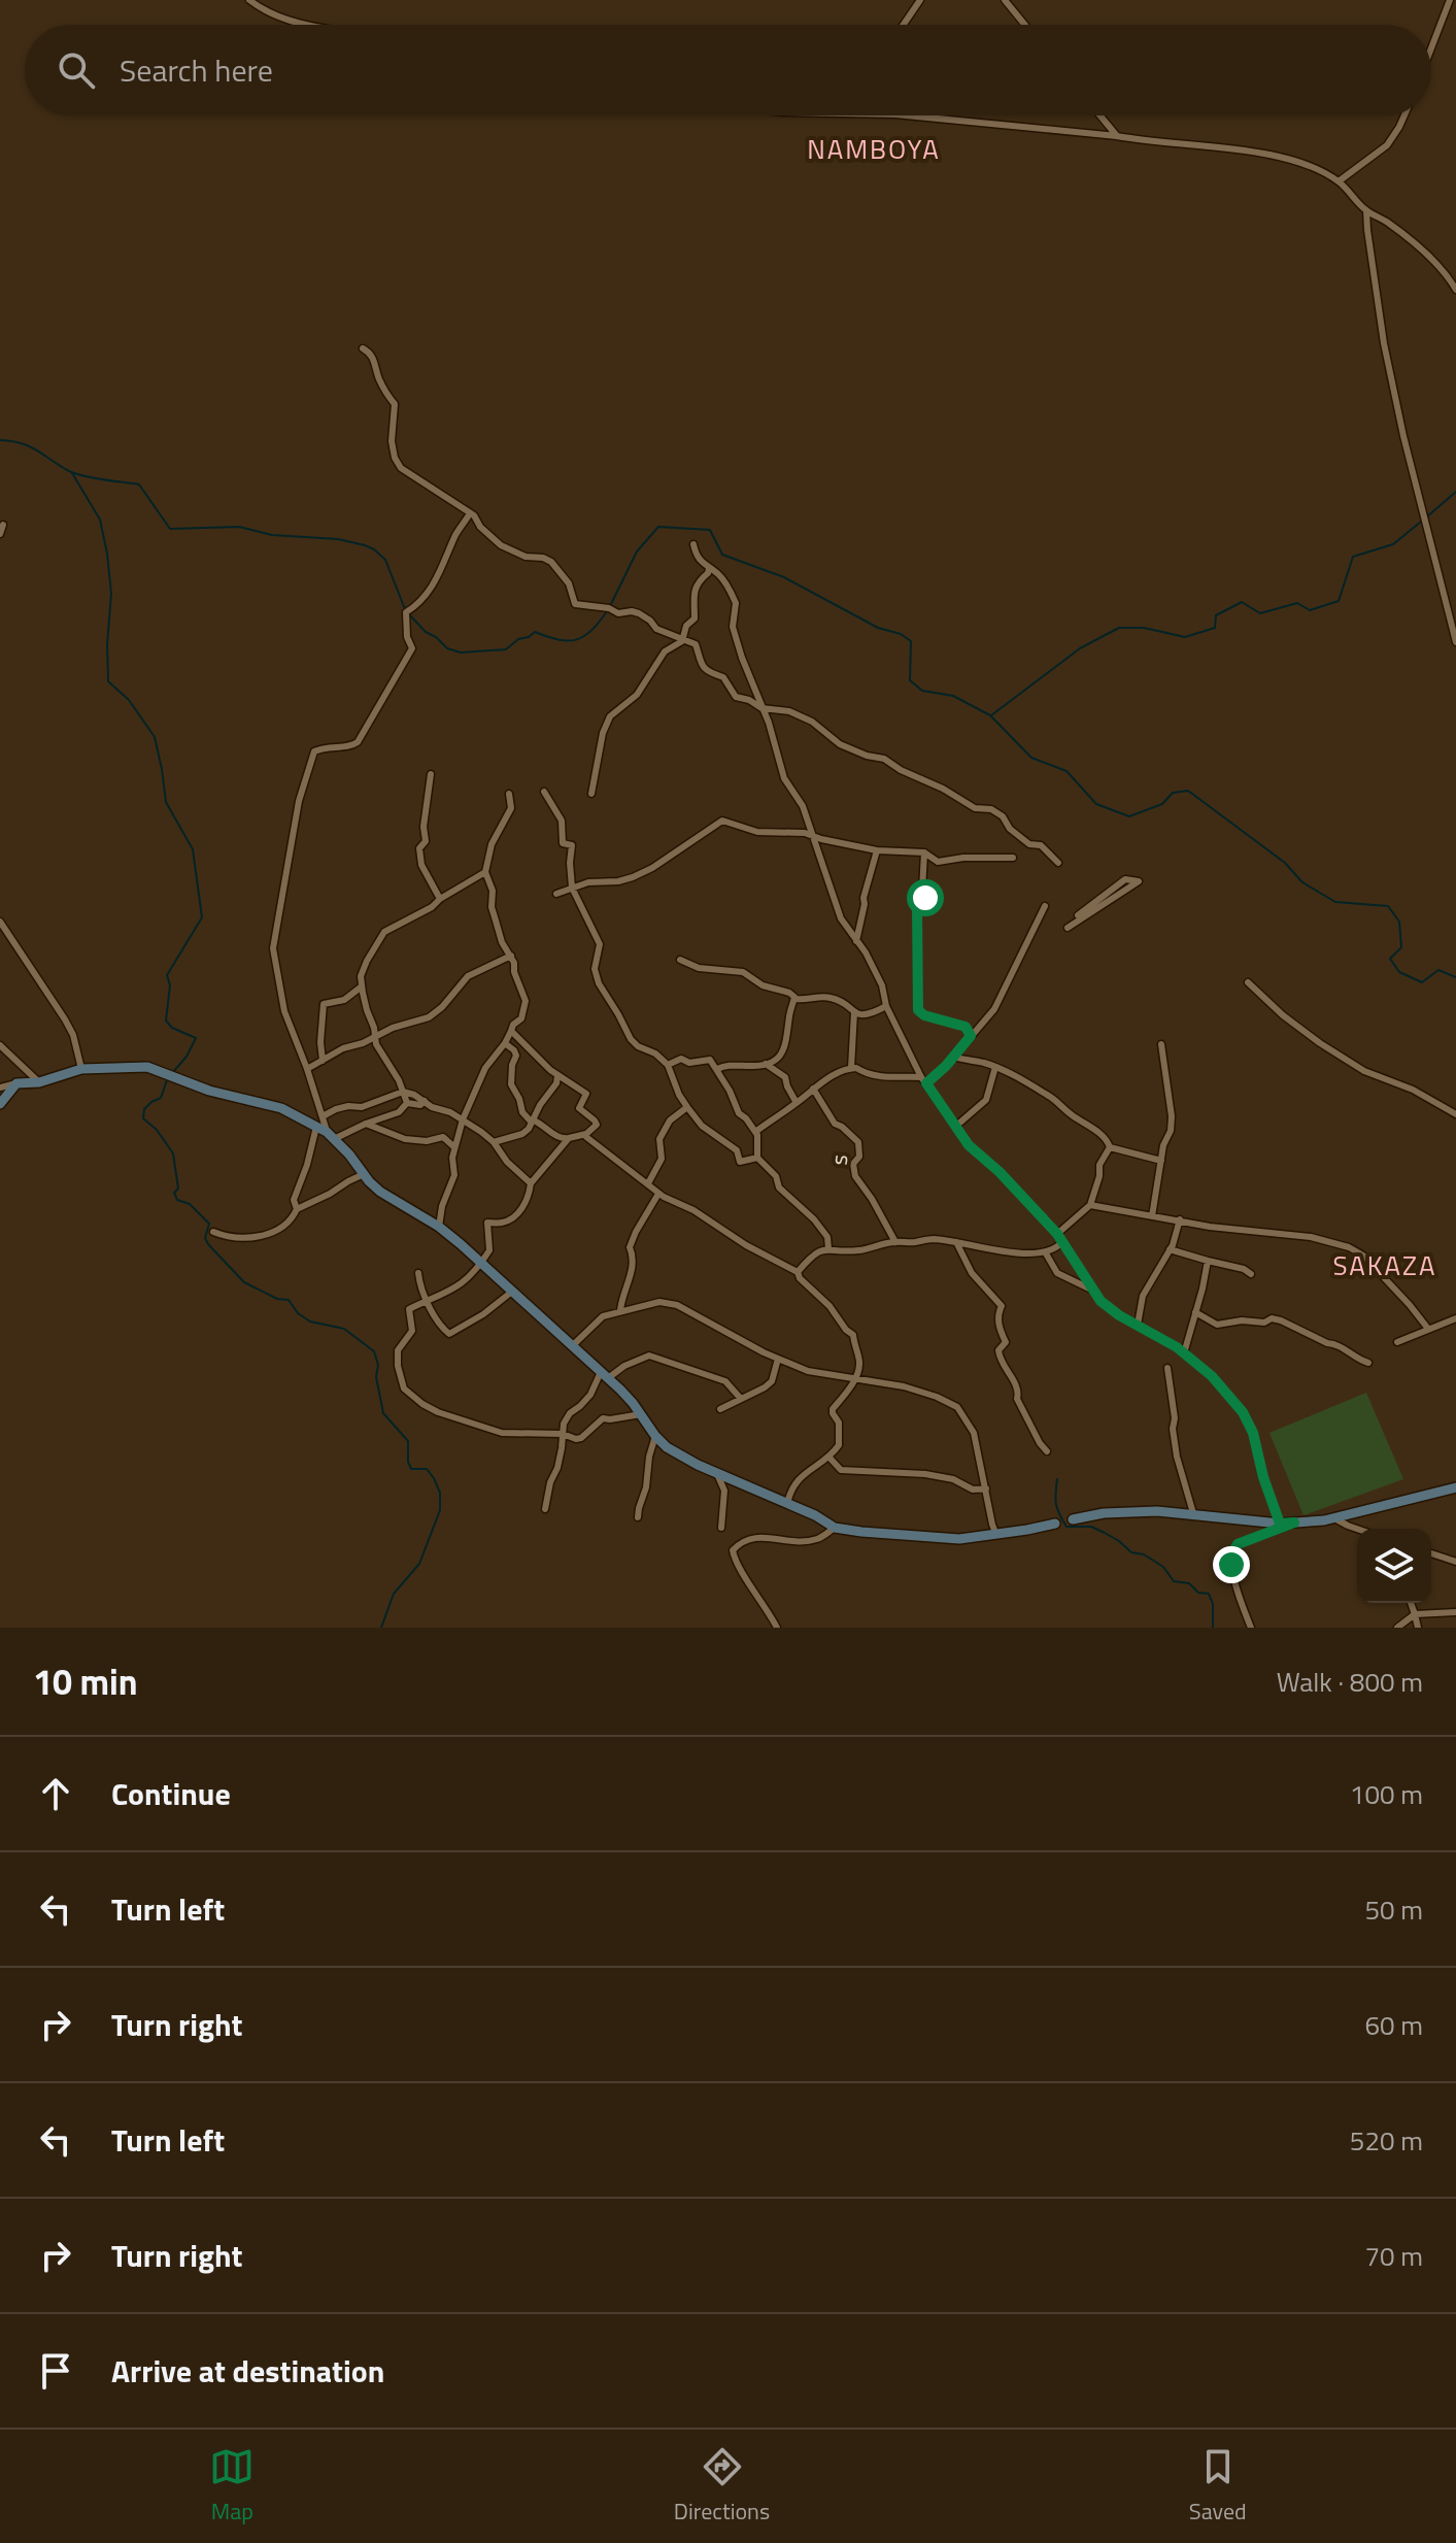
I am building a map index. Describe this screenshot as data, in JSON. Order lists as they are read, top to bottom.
{
  "streets": {
    "street": ["s"]
  },
  "districts": ["NAMBOYA", "SAKAZA"],
  "page": {
    "search": "Search here",
    "heading": ["10 min", "Walk · 800 m"],
    "list": [
      ["Continue", "100 m"],
      ["Turn left", "50 m"],
      ["Turn right", "60 m"],
      ["Turn left", "520 m"],
      ["Turn right", "70 m"],
      "Arrive at destination"
    ],
    "nav": ["Map", "Directions", "Saved"]
  }
}
